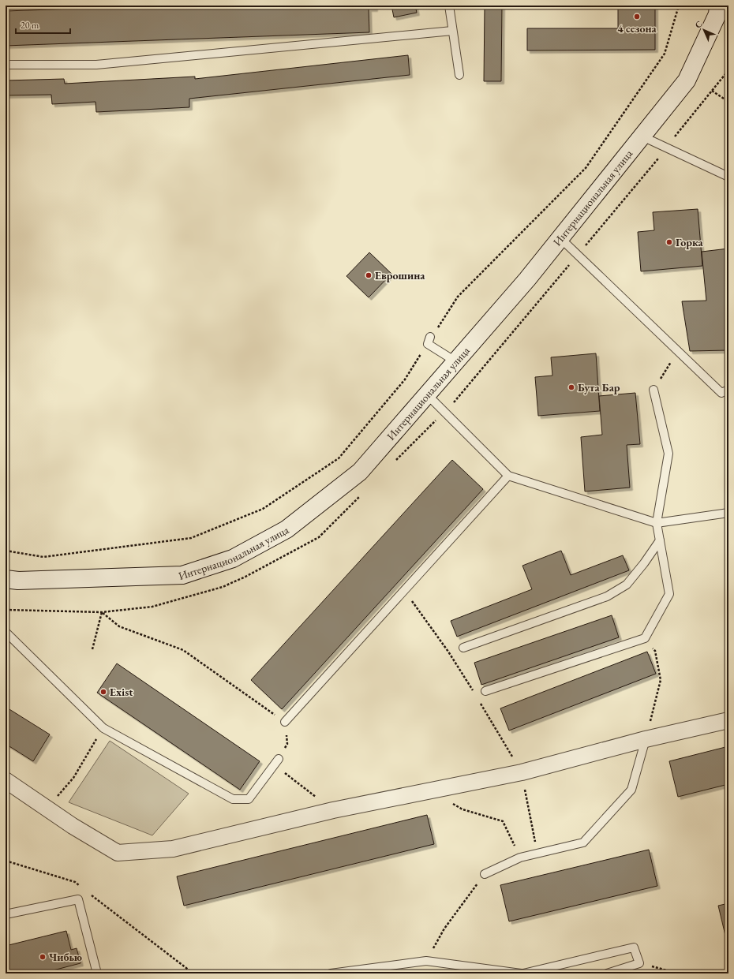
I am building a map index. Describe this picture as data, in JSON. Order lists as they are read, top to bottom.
{
  "streets": {
    "main road": ["Интернациональная улица"]
  },
  "places": [
    "4 сезона",
    "Горка",
    "Еврошина",
    "Бута Бар",
    "Exist",
    "Чибью"
  ],
  "scale_bar": "20 m",
  "north": "top left"
}
